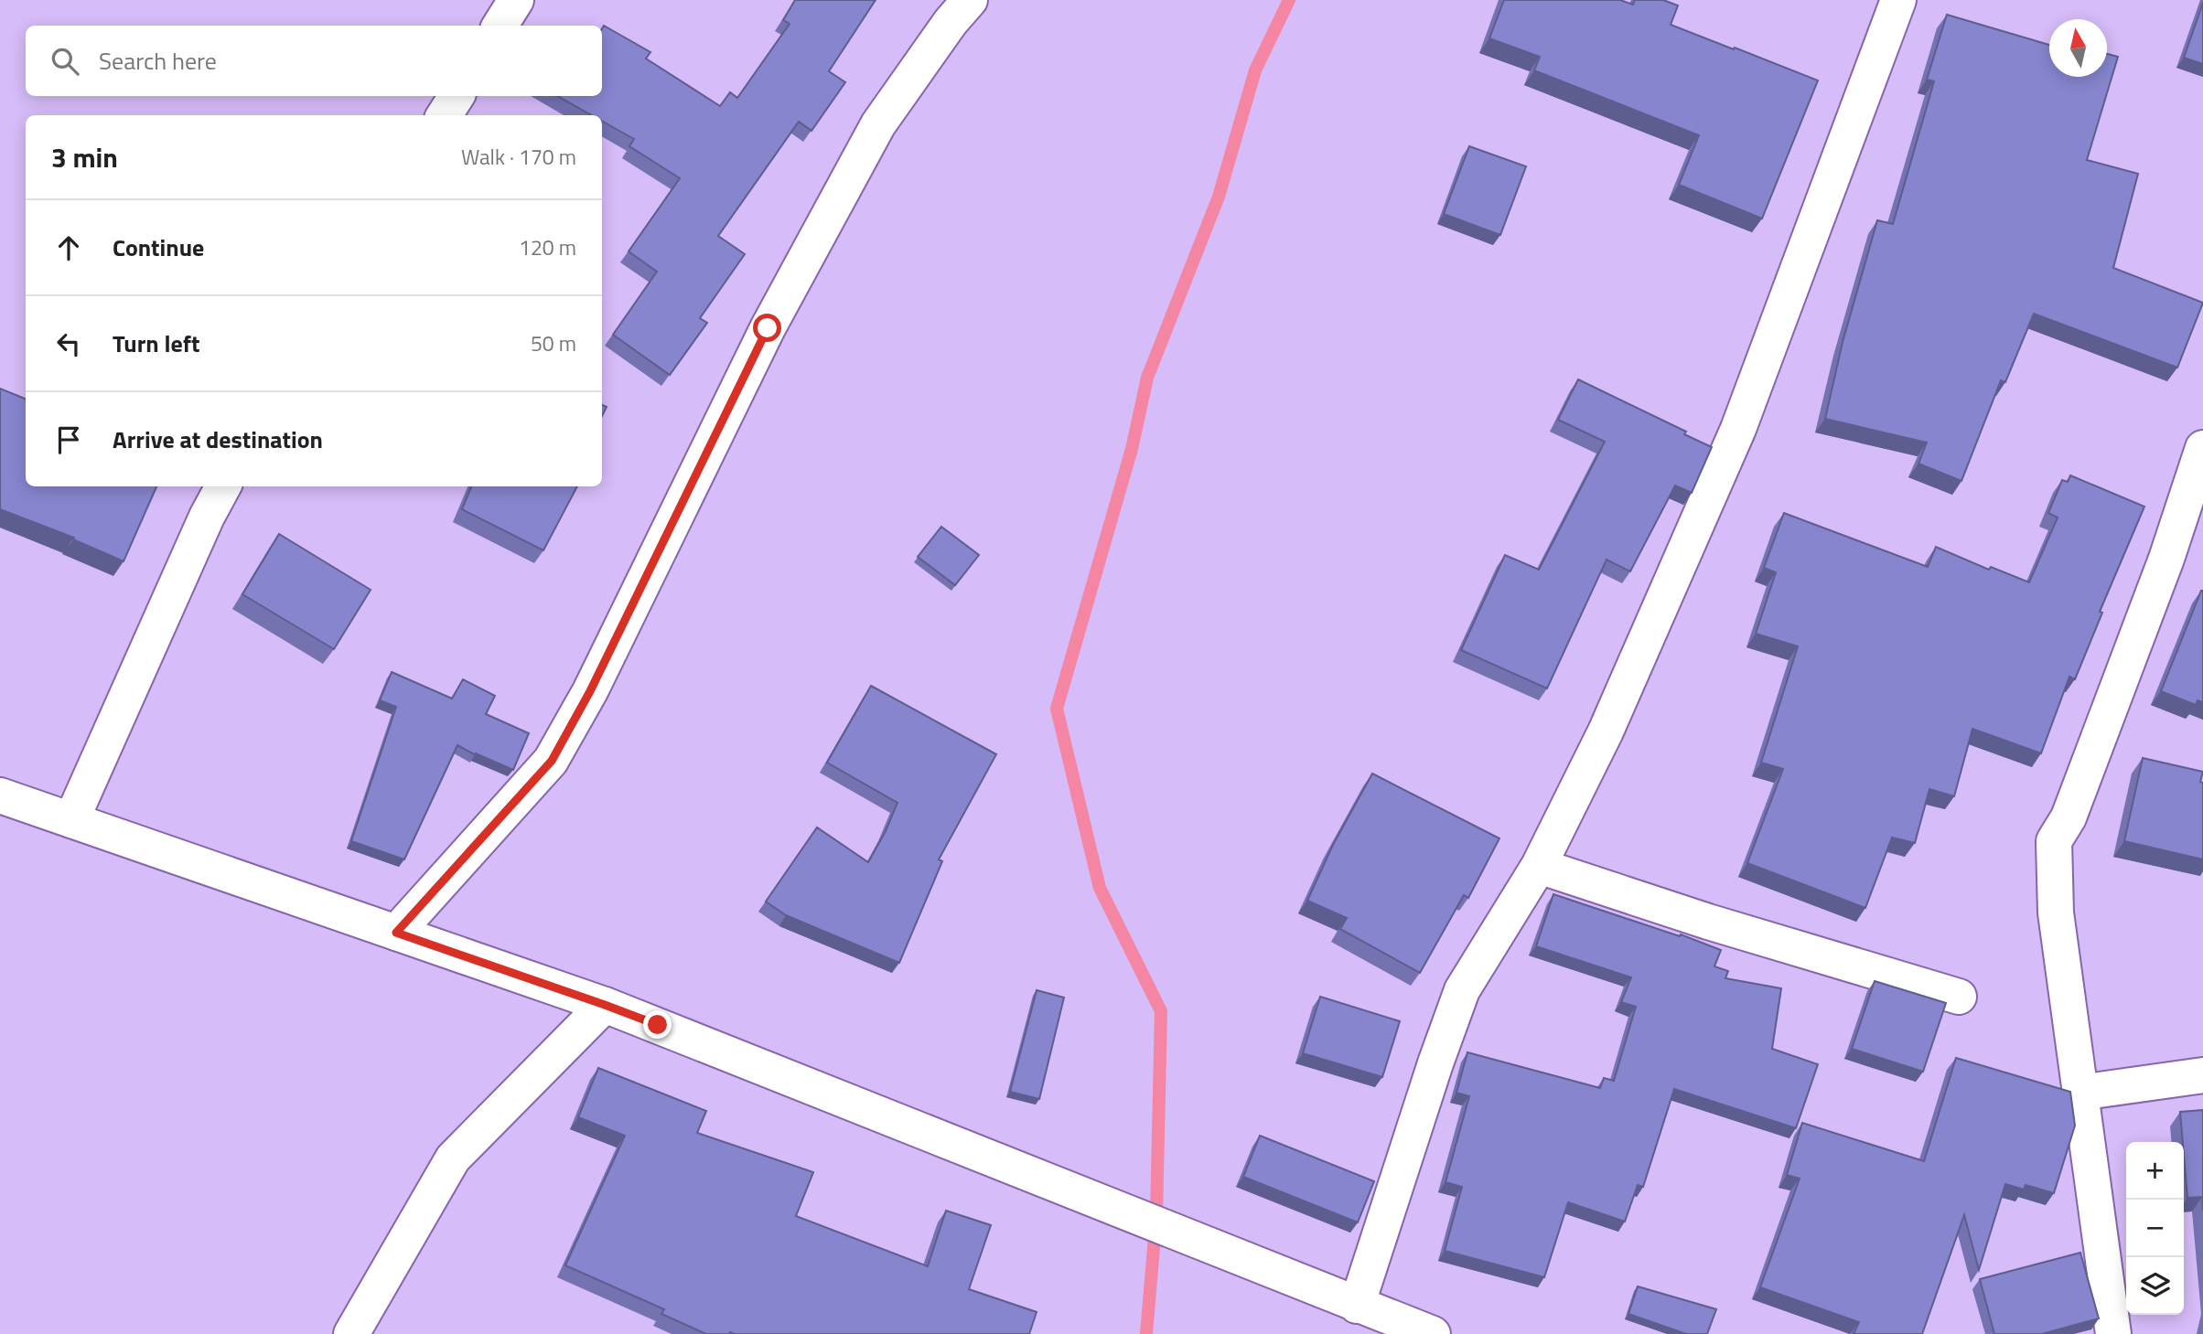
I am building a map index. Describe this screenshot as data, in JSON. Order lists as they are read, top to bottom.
{
  "north": "top",
  "page": {
    "search": "Search here",
    "heading": ["3 min", "Walk · 170 m"],
    "list": [
      ["Continue", "120 m"],
      ["Turn left", "50 m"],
      "Arrive at destination"
    ],
    "map_buttons": ["+", "−"]
  }
}
